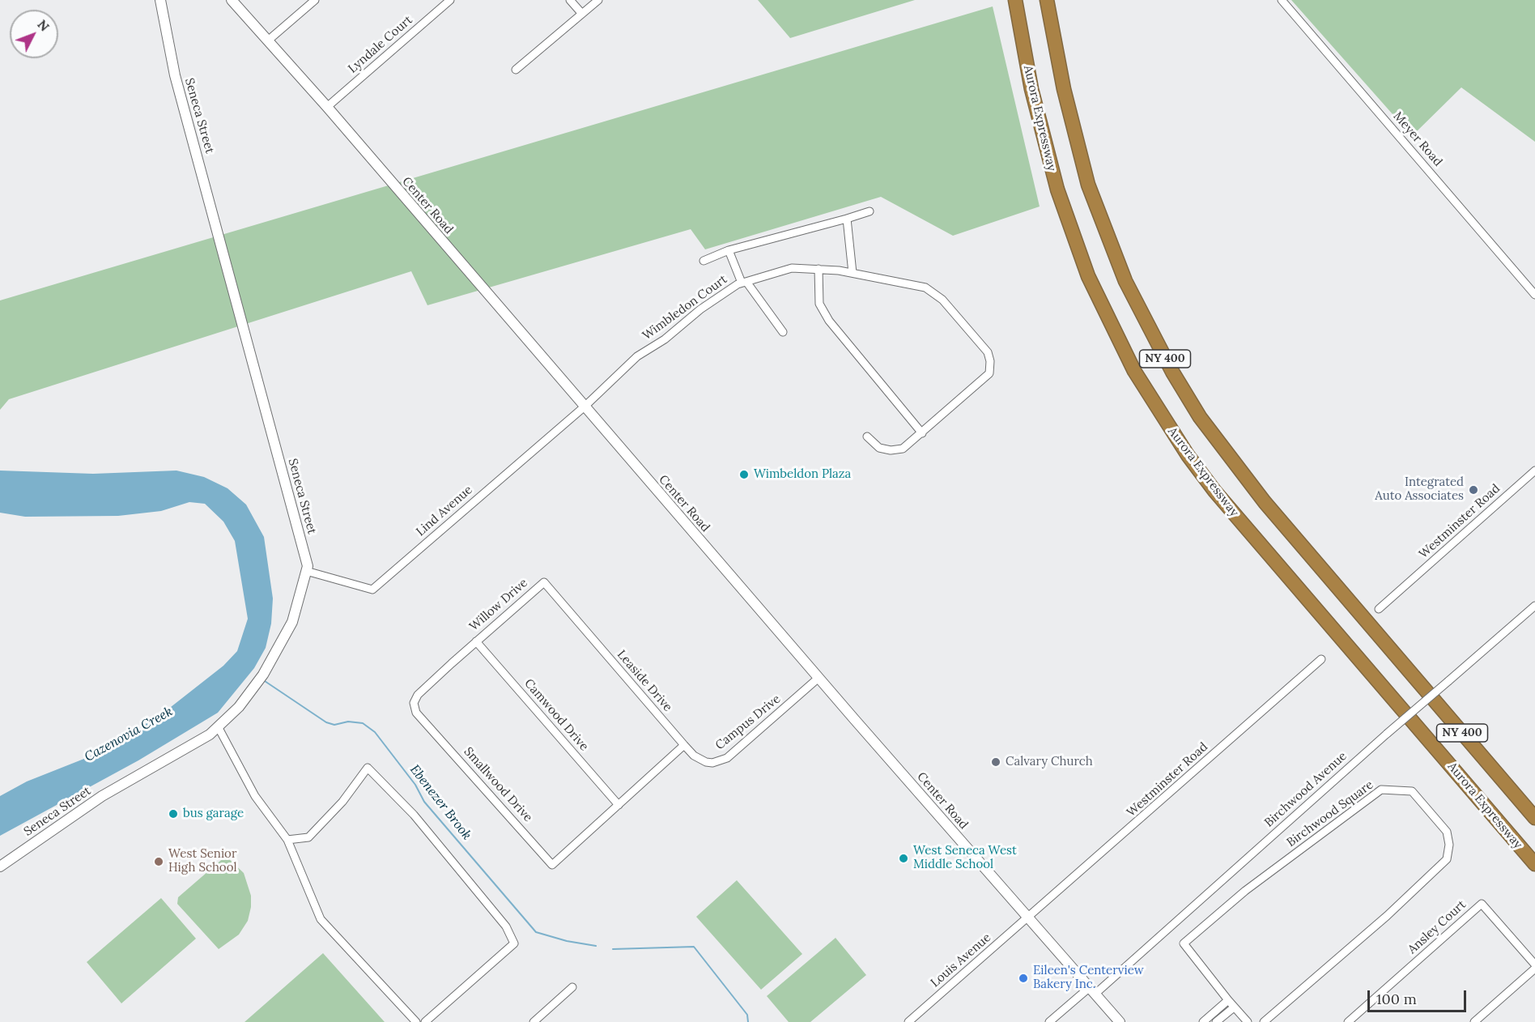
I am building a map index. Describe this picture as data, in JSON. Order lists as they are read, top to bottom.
{
  "streets": {
    "highway": ["Aurora Expressway", "NY 400"],
    "main road": ["Seneca Street", "Center Road"],
    "street": [
      "Lyndale Court",
      "Meyer Road",
      "Wimbledon Court",
      "Lind Avenue",
      "Westminster Road",
      "Willow Drive",
      "Leaside Drive",
      "Camwood Drive",
      "Campus Drive",
      "Smallwood Drive",
      "Birchwood Avenue",
      "Birchwood Square",
      "Ansley Court",
      "Louis Avenue"
    ]
  },
  "crossings": [
    ["Lyndale Court", "Center Road"],
    ["Seneca Street", "Lind Avenue"],
    ["Center Road", "Wimbledon Court"],
    ["Center Road", "Lind Avenue"],
    ["Center Road", "Westminster Road"],
    ["Center Road", "Campus Drive"],
    ["Center Road", "Birchwood Avenue"],
    ["Center Road", "Louis Avenue"],
    ["Wimbledon Court", "Lind Avenue"],
    ["Westminster Road", "Louis Avenue"],
    ["Willow Drive", "Leaside Drive"],
    ["Willow Drive", "Camwood Drive"],
    ["Willow Drive", "Smallwood Drive"],
    ["Leaside Drive", "Campus Drive"],
    ["Camwood Drive", "Smallwood Drive"]
  ],
  "water": ["Cazenovia Creek", "Ebenezer Brook"],
  "places": [
    "Wimbeldon Plaza",
    "Integrated Auto Associates",
    "Calvary Church",
    "bus garage",
    "West Seneca West Middle School",
    "West Senior High School",
    "Eileen's Centerview Bakery Inc."
  ],
  "scale_bar": "100 m",
  "north": "top right"
}
